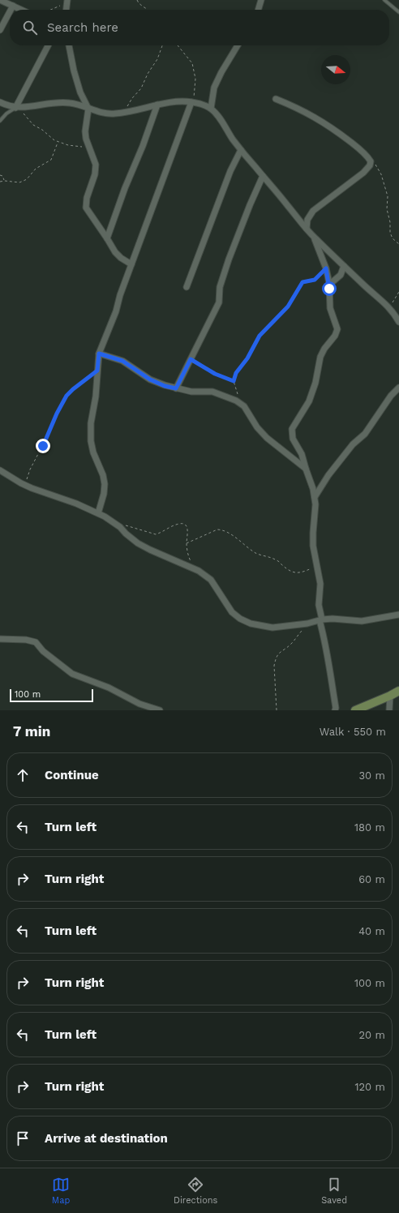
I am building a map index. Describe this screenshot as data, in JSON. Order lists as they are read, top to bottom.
{
  "scale_bar": "100 m",
  "north": "right",
  "page": {
    "search": "Search here",
    "scale": "100 m",
    "heading": ["7 min", "Walk · 550 m"],
    "list": [
      ["Continue", "30 m"],
      ["Turn left", "180 m"],
      ["Turn right", "60 m"],
      ["Turn left", "40 m"],
      ["Turn right", "100 m"],
      ["Turn left", "20 m"],
      ["Turn right", "120 m"],
      "Arrive at destination"
    ],
    "nav": ["Map", "Directions", "Saved"]
  }
}
